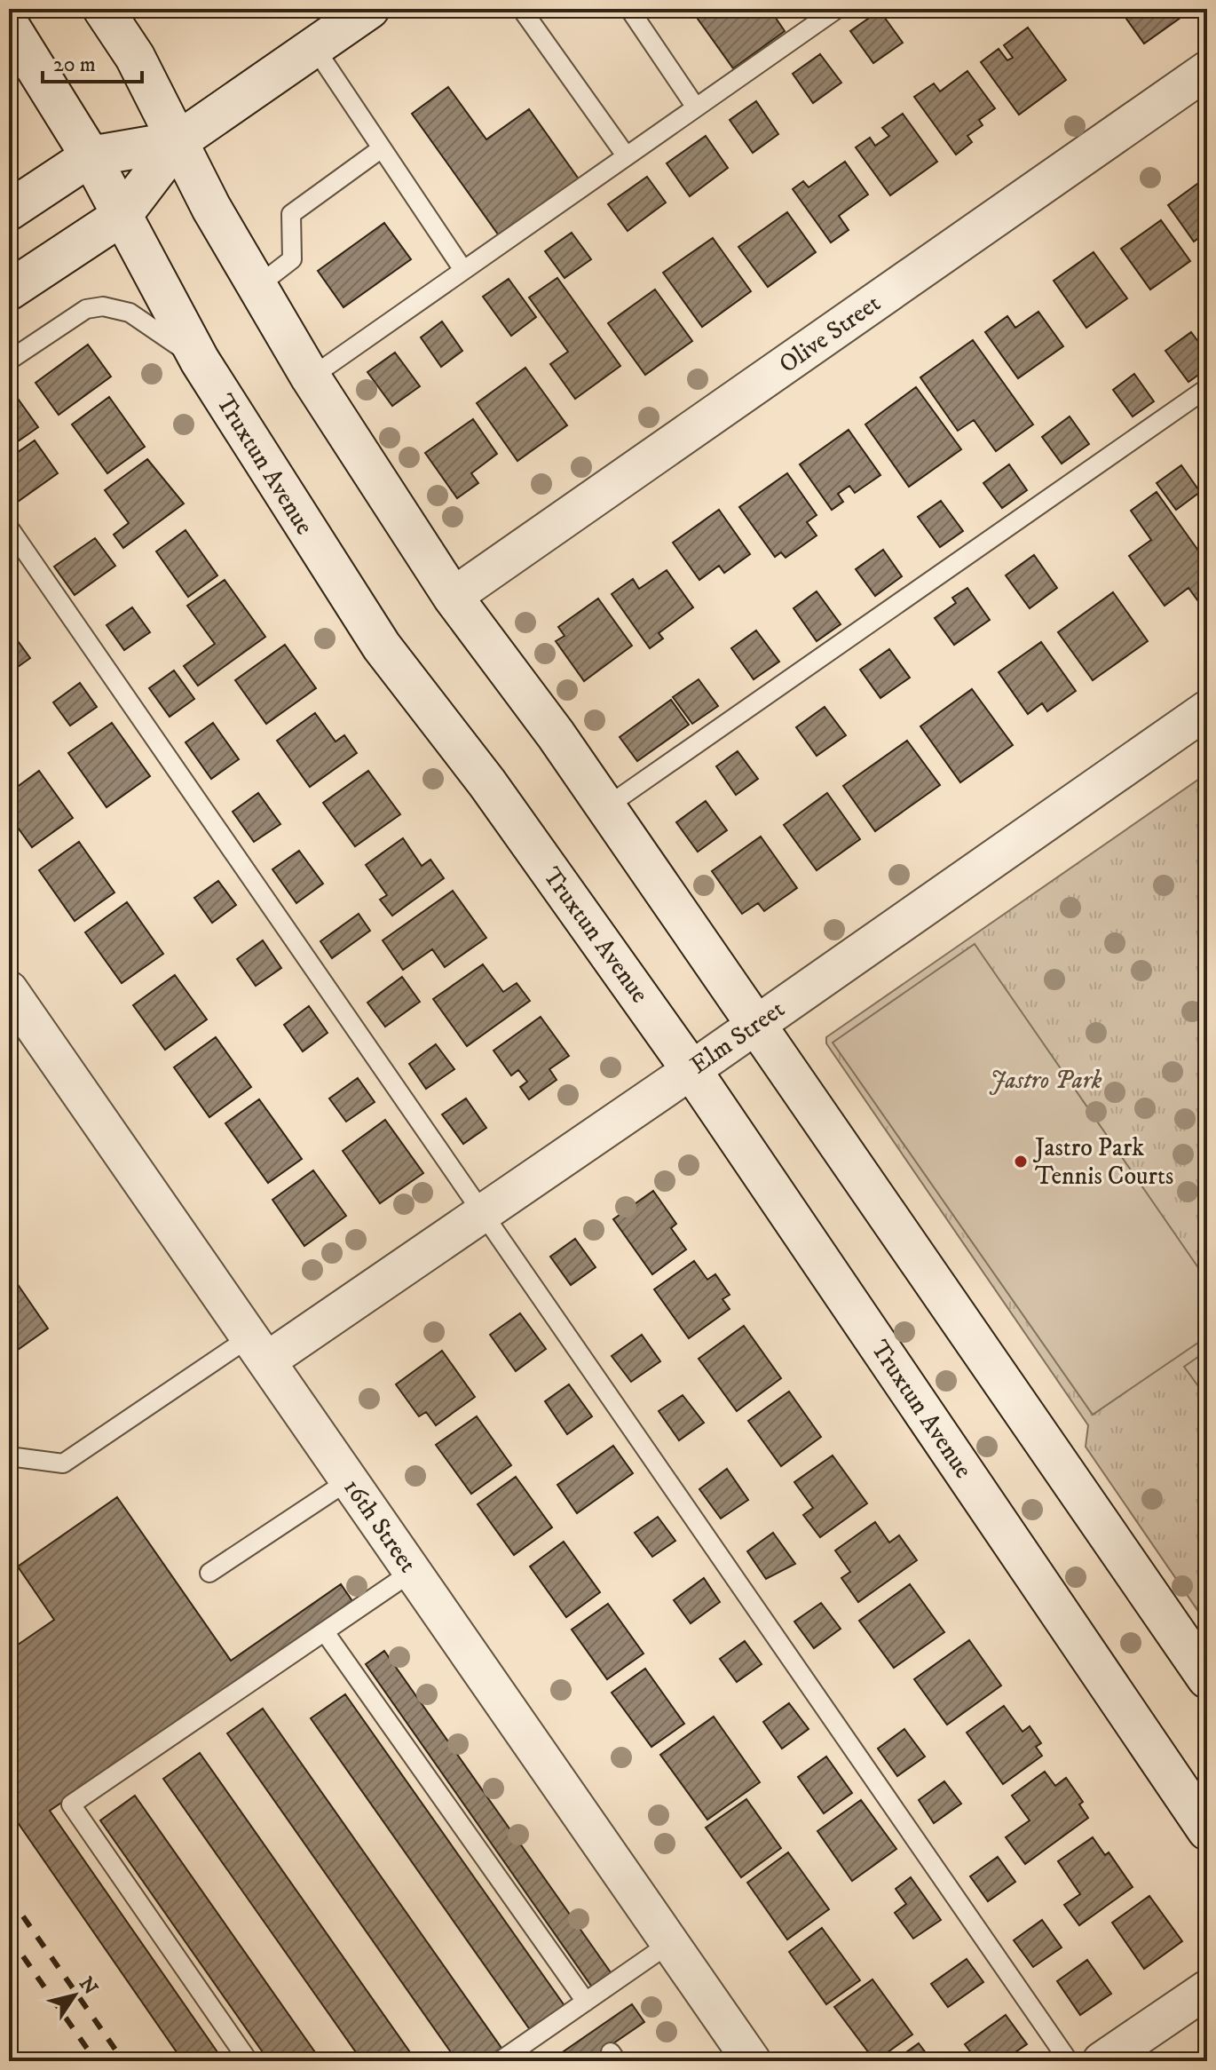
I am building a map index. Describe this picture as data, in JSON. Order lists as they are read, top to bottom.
{
  "streets": {
    "main road": ["Truxtun Avenue"],
    "street": ["Olive Street", "Elm Street", "16th Street"]
  },
  "crossings": [
    ["Truxtun Avenue", "Elm Street"],
    ["Elm Street", "16th Street"]
  ],
  "parks": ["Jastro Park"],
  "places": ["Jastro Park Tennis Courts"],
  "scale_bar": "20 m",
  "north": "top right"
}
